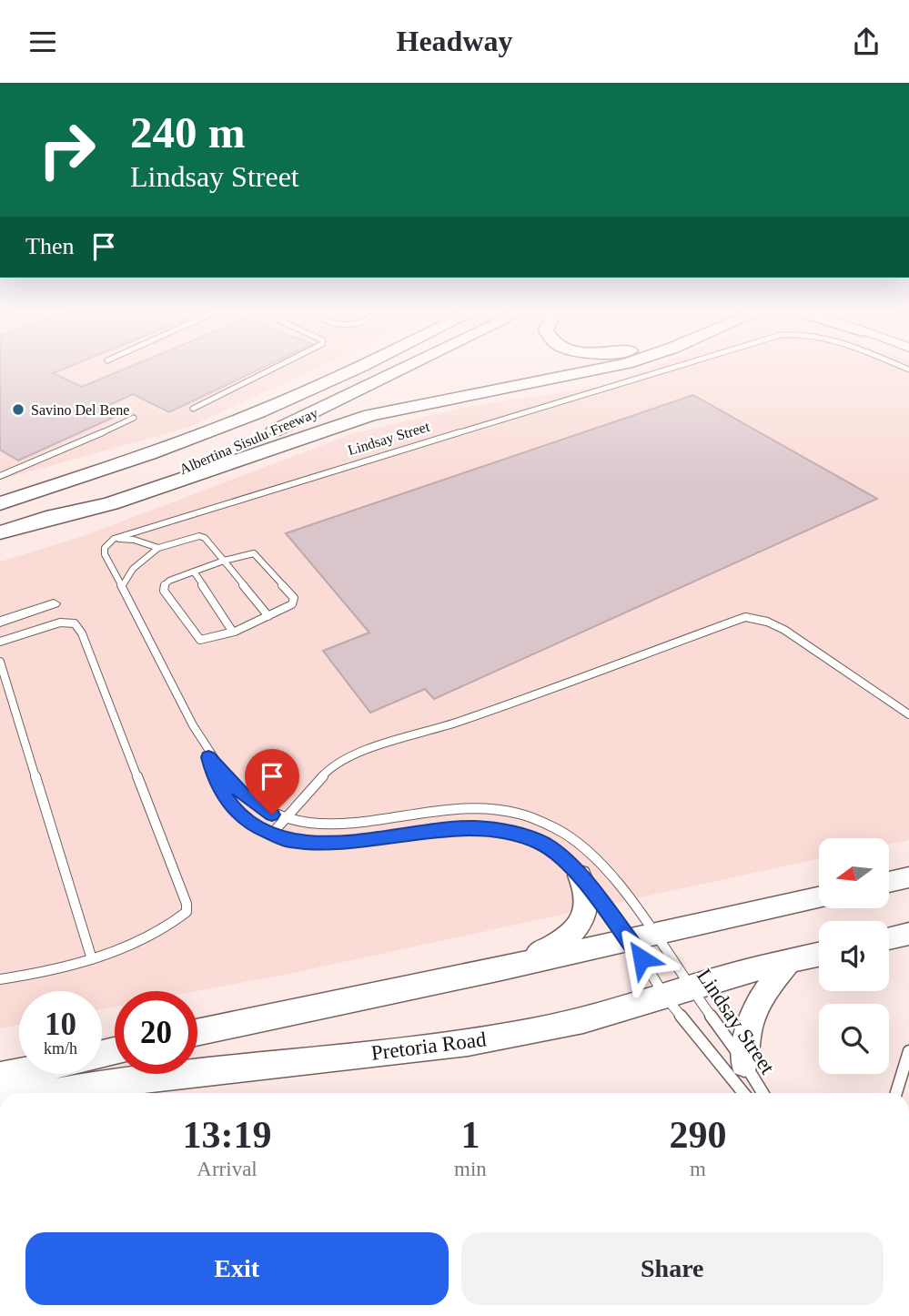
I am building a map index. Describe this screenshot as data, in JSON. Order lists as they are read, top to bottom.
{
  "streets": {
    "highway": ["Albertina Sisulu Freeway"],
    "main road": ["Pretoria Road"],
    "lane": ["Lindsay Street"]
  },
  "crossings": [
    ["Lindsay Street", "Pretoria Road"]
  ],
  "places": ["Savino Del Bene"],
  "north": "left",
  "page": {
    "header": "Headway",
    "turn": ["240 m", "Lindsay Street"],
    "then": "Then",
    "speed": "10 km/h",
    "limit": "20",
    "eta": [
      "13:19",
      "Arrival",
      "1",
      "min",
      "290",
      "m"
    ],
    "buttons": ["Exit", "Share"]
  }
}
